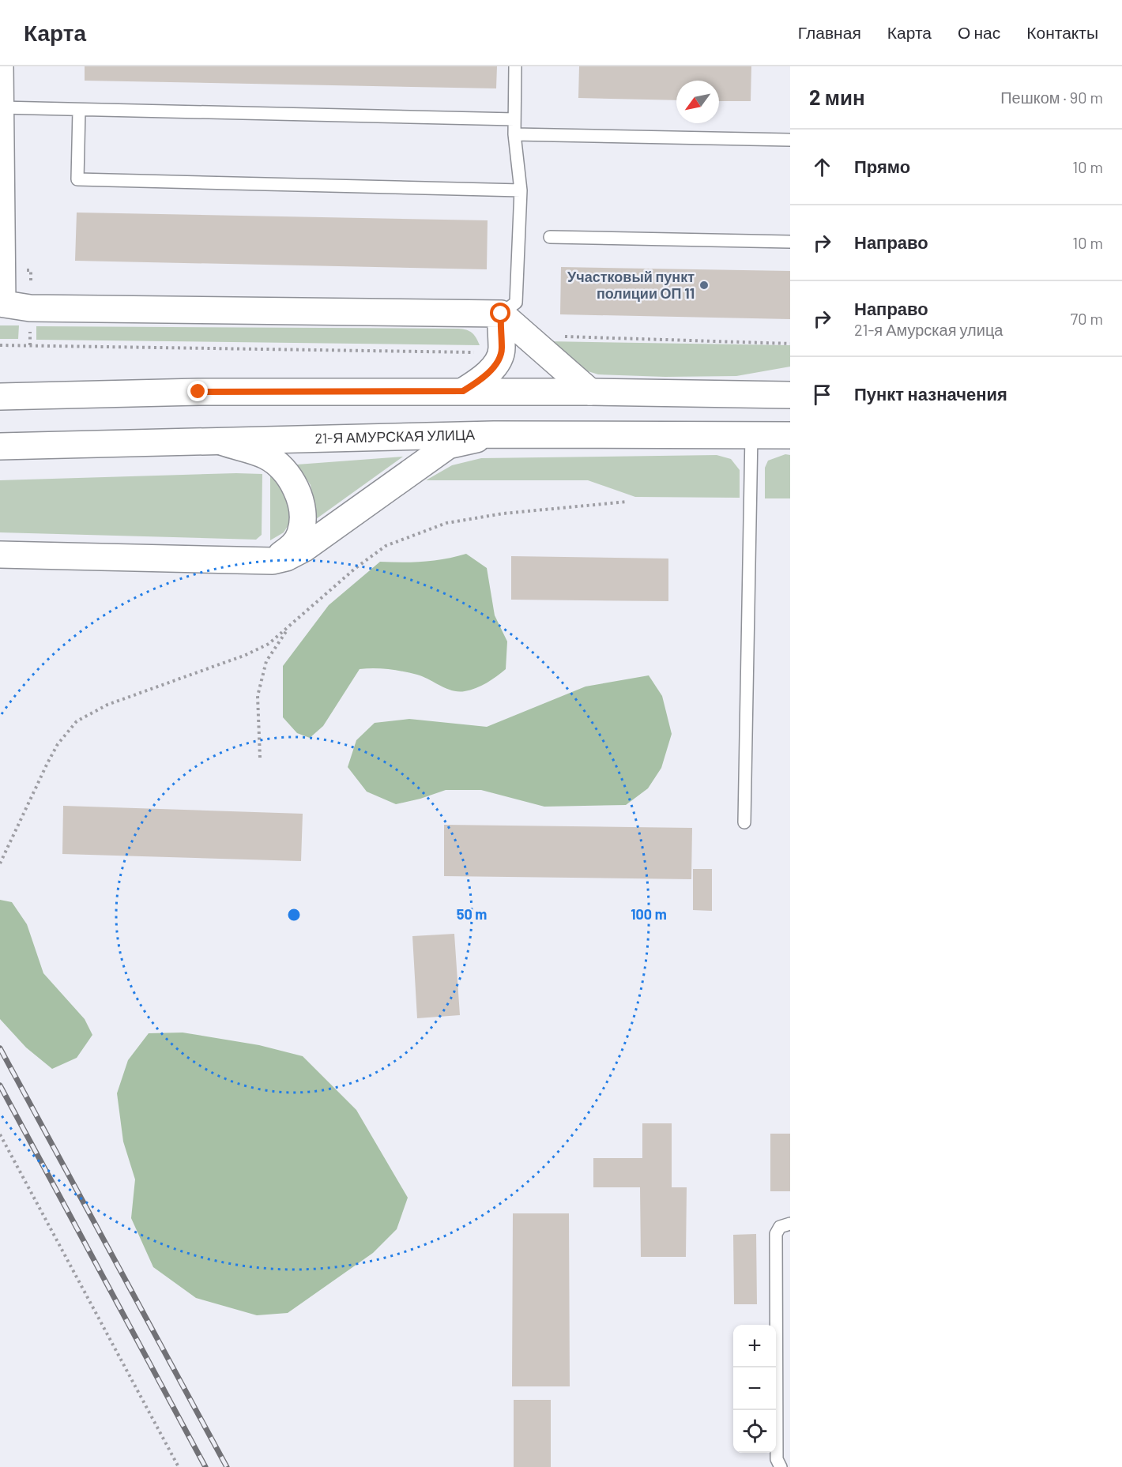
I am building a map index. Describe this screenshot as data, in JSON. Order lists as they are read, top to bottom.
{
  "streets": {
    "street": ["21-Я АМУРСКАЯ УЛИЦА"]
  },
  "places": ["Участковый пункт полиции ОП 11"],
  "north": "bottom left",
  "page": {
    "header": "Карта",
    "nav": [
      "Главная",
      "Карта",
      "О нас",
      "Контакты"
    ],
    "heading": ["2 мин", "Пешком · 90 m"],
    "list": [
      ["Прямо", "10 m"],
      ["Направо", "10 m"],
      ["Направо", "21-я Амурская улица", "70 m"],
      "Пункт назначения"
    ],
    "map_buttons": ["+", "−"]
  },
  "rings": ["50 m", "100 m"]
}
